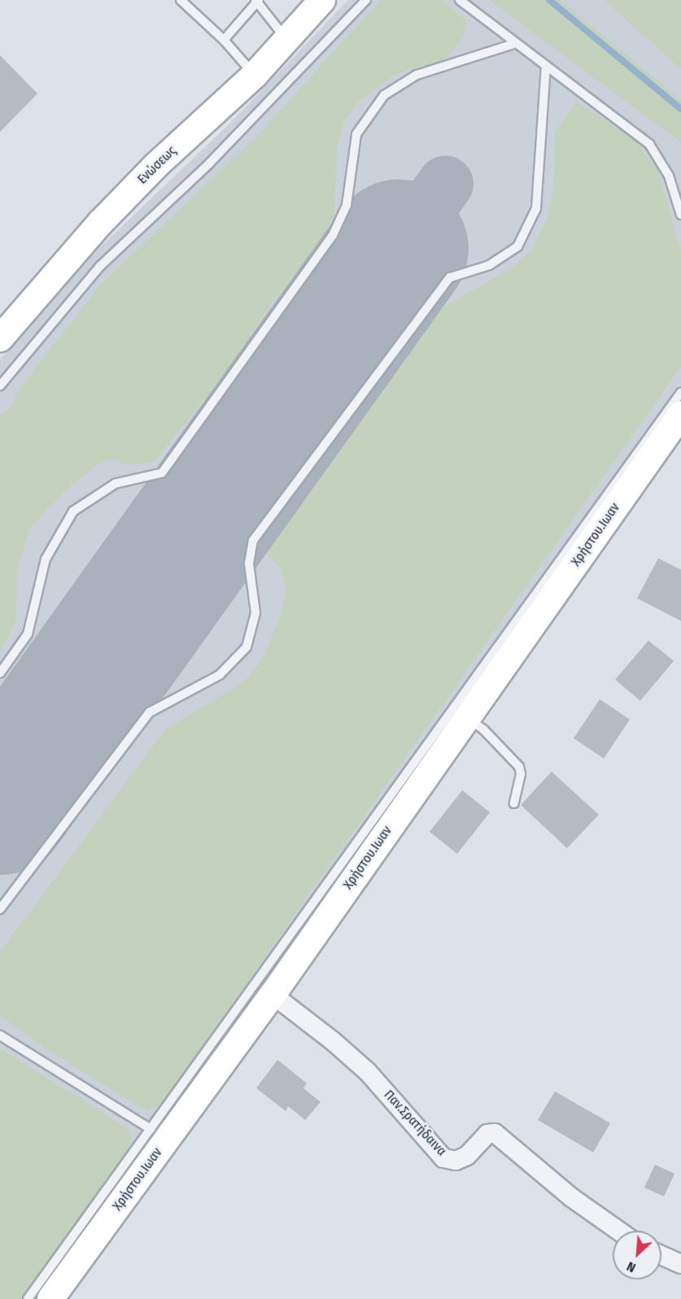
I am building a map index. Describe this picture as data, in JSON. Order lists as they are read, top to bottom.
{
  "streets": {
    "street": ["Ενώσεως", "Χρήστου.Ιωαν", "Παν.Σρατήδαινα"]
  },
  "crossings": [
    ["Χρήστου.Ιωαν", "Παν.Σρατήδαινα"]
  ],
  "north": "bottom left"
}
